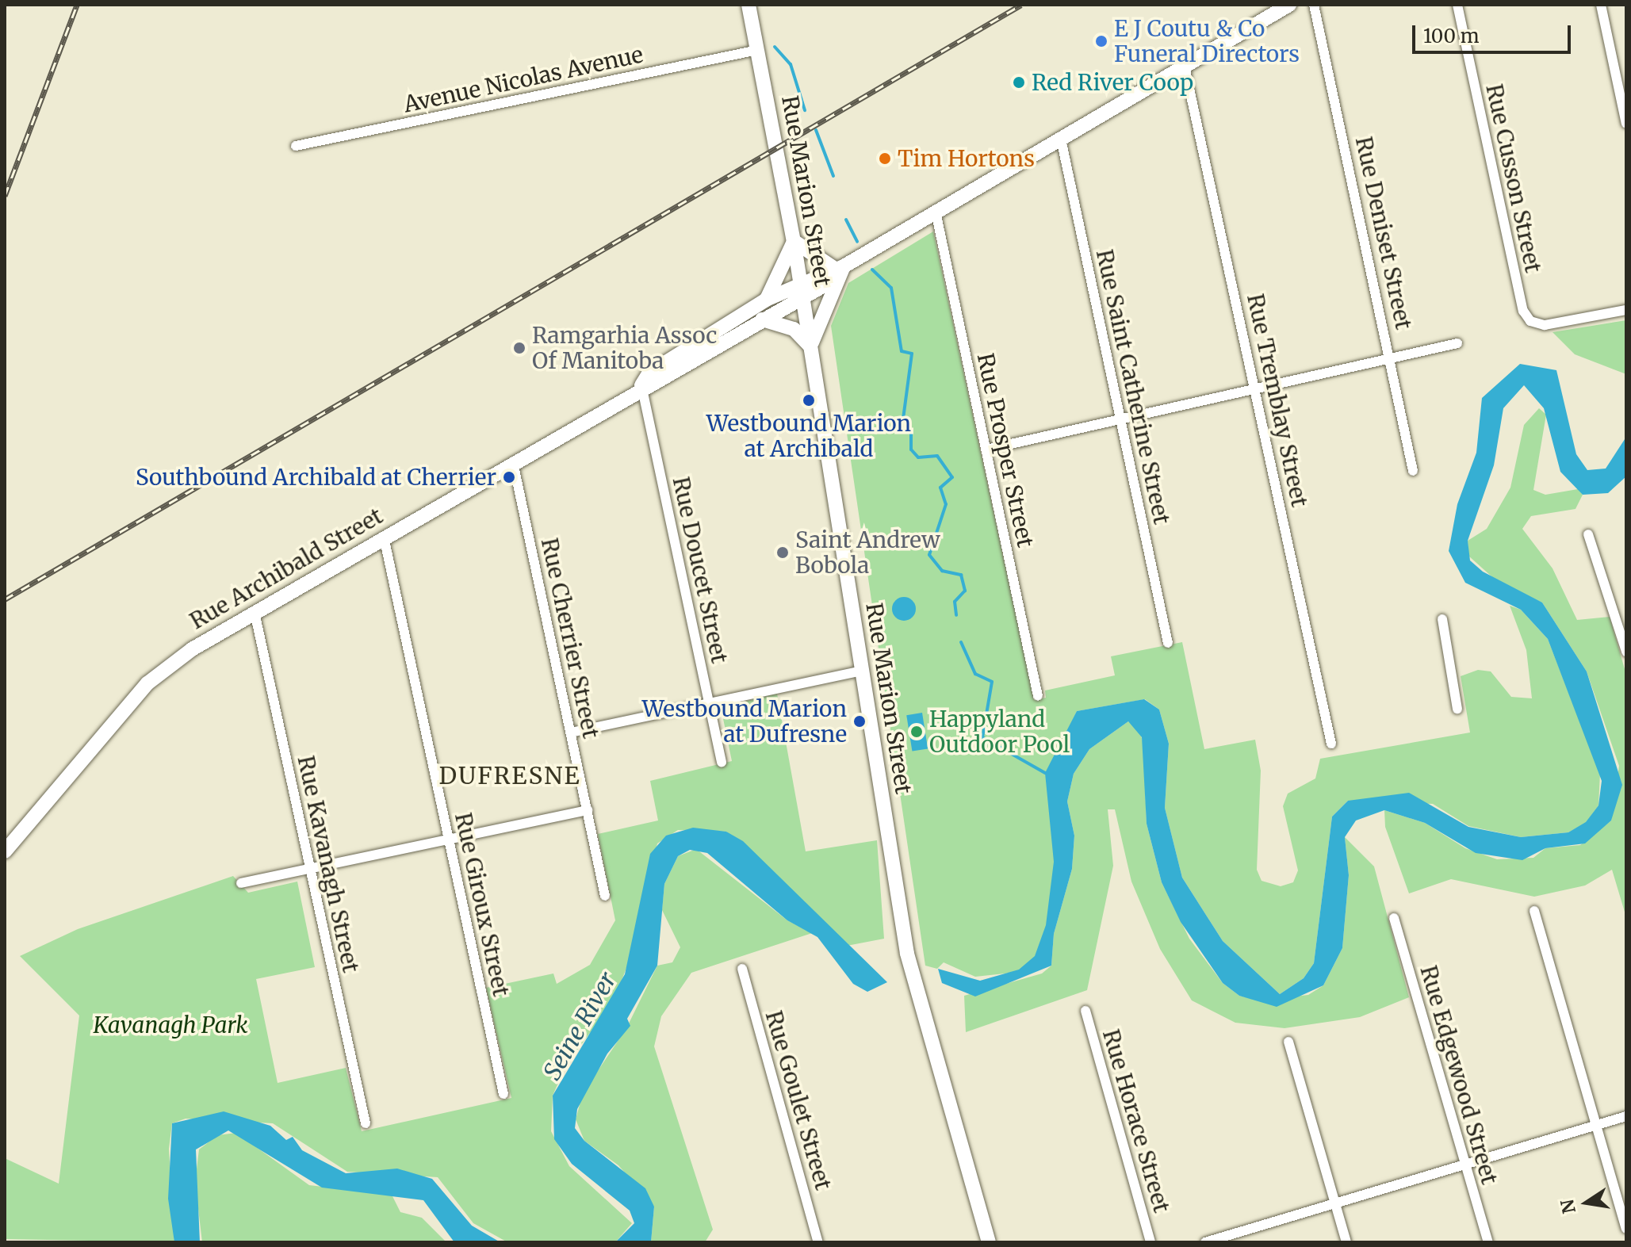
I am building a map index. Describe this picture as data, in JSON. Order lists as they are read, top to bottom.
{
  "streets": {
    "main road": ["Rue Marion Street", "Rue Archibald Street"],
    "street": [
      "Avenue Nicolas Avenue",
      "Rue Cusson Street",
      "Rue Deniset Street",
      "Rue Saint Catherine Street",
      "Rue Tremblay Street",
      "Rue Prosper Street",
      "Rue Doucet Street",
      "Rue Cherrier Street",
      "Rue Kavanagh Street",
      "Rue Giroux Street",
      "Rue Edgewood Street",
      "Rue Goulet Street",
      "Rue Horace Street"
    ]
  },
  "crossings": [
    ["Avenue Nicolas Avenue", "Rue Marion Street"],
    ["Rue Marion Street", "Rue Archibald Street"],
    ["Rue Saint Catherine Street", "Rue Archibald Street"],
    ["Rue Tremblay Street", "Rue Archibald Street"],
    ["Rue Prosper Street", "Rue Archibald Street"],
    ["Rue Archibald Street", "Rue Doucet Street"],
    ["Rue Archibald Street", "Rue Cherrier Street"],
    ["Rue Archibald Street", "Rue Kavanagh Street"],
    ["Rue Archibald Street", "Rue Giroux Street"]
  ],
  "districts": ["DUFRESNE"],
  "water": ["Seine River"],
  "parks": ["Kavanagh Park"],
  "places": [
    "E J Coutu & Co Funeral Directors",
    "Red River Coop",
    "Tim Hortons",
    "Ramgarhia Assoc Of Manitoba",
    "Westbound Marion at Archibald",
    "Southbound Archibald at Cherrier",
    "Saint Andrew Bobola",
    "Westbound Marion at Dufresne",
    "Happyland Outdoor Pool"
  ],
  "scale_bar": "100 m",
  "north": "left"
}
